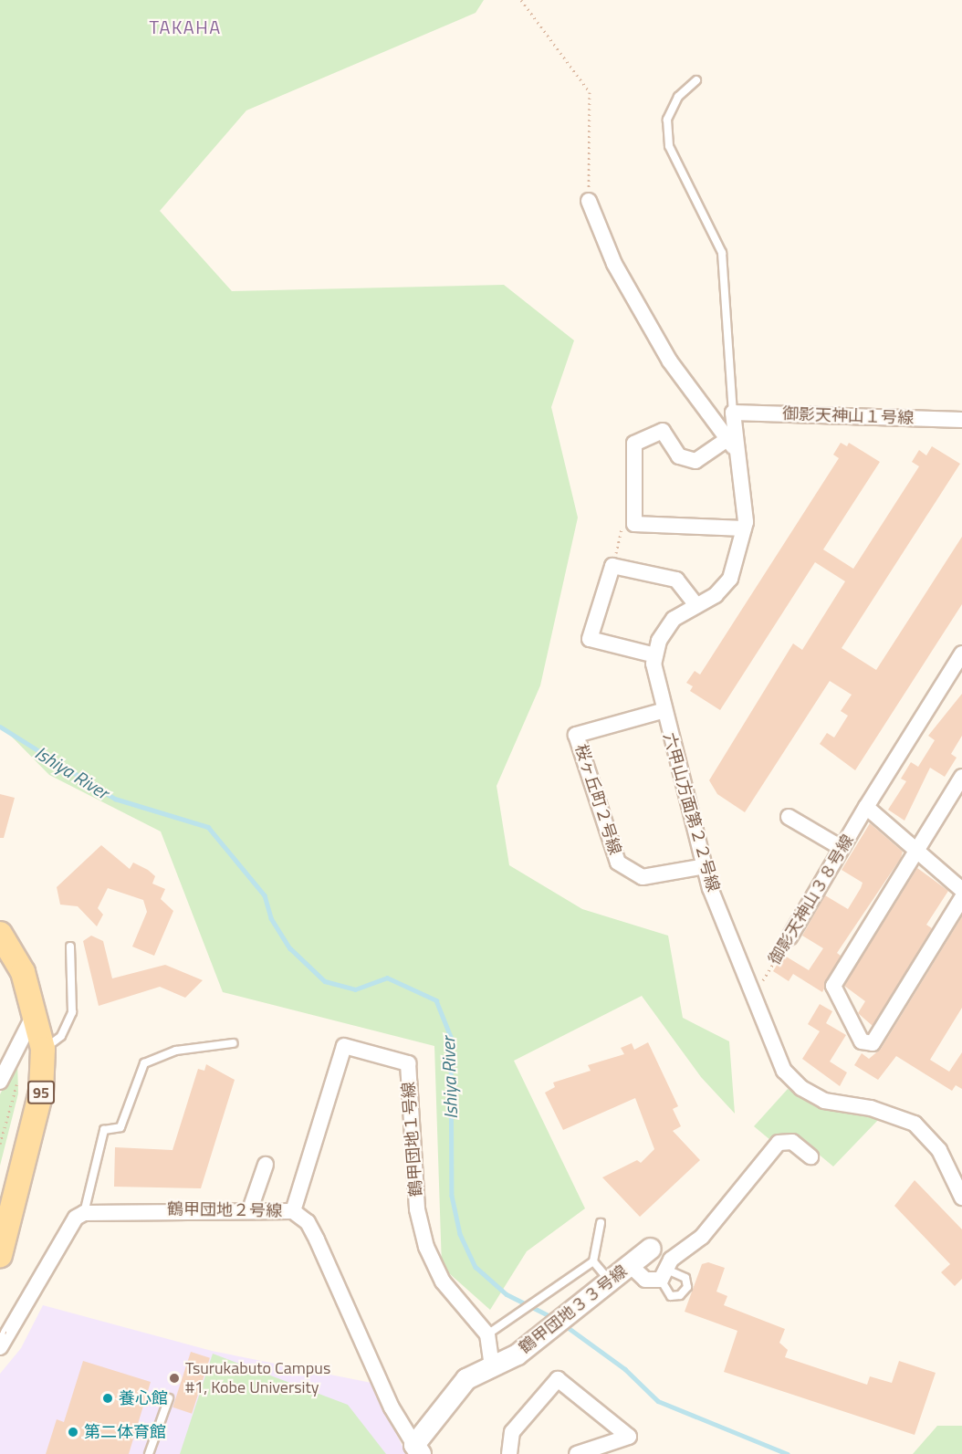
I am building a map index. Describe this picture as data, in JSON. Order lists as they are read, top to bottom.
{
  "streets": {
    "main road": ["95"],
    "street": [
      "御影天神山１号線",
      "桜ヶ丘町２号線",
      "六甲山方面第２２号線",
      "御影天神山３８号線",
      "鶴甲団地１号線",
      "鶴甲団地２号線",
      "鶴甲団地３３号線"
    ]
  },
  "crossings": [
    ["桜ヶ丘町２号線", "六甲山方面第２２号線"],
    ["六甲山方面第２２号線", "御影天神山３８号線"],
    ["鶴甲団地１号線", "鶴甲団地２号線"],
    ["鶴甲団地２号線", "鶴甲団地３３号線"]
  ],
  "districts": ["TAKAHA"],
  "water": ["Ishiya River"],
  "places": ["Tsurukabuto Campus #1, Kobe University", "養心館", "第二体育館"]
}
